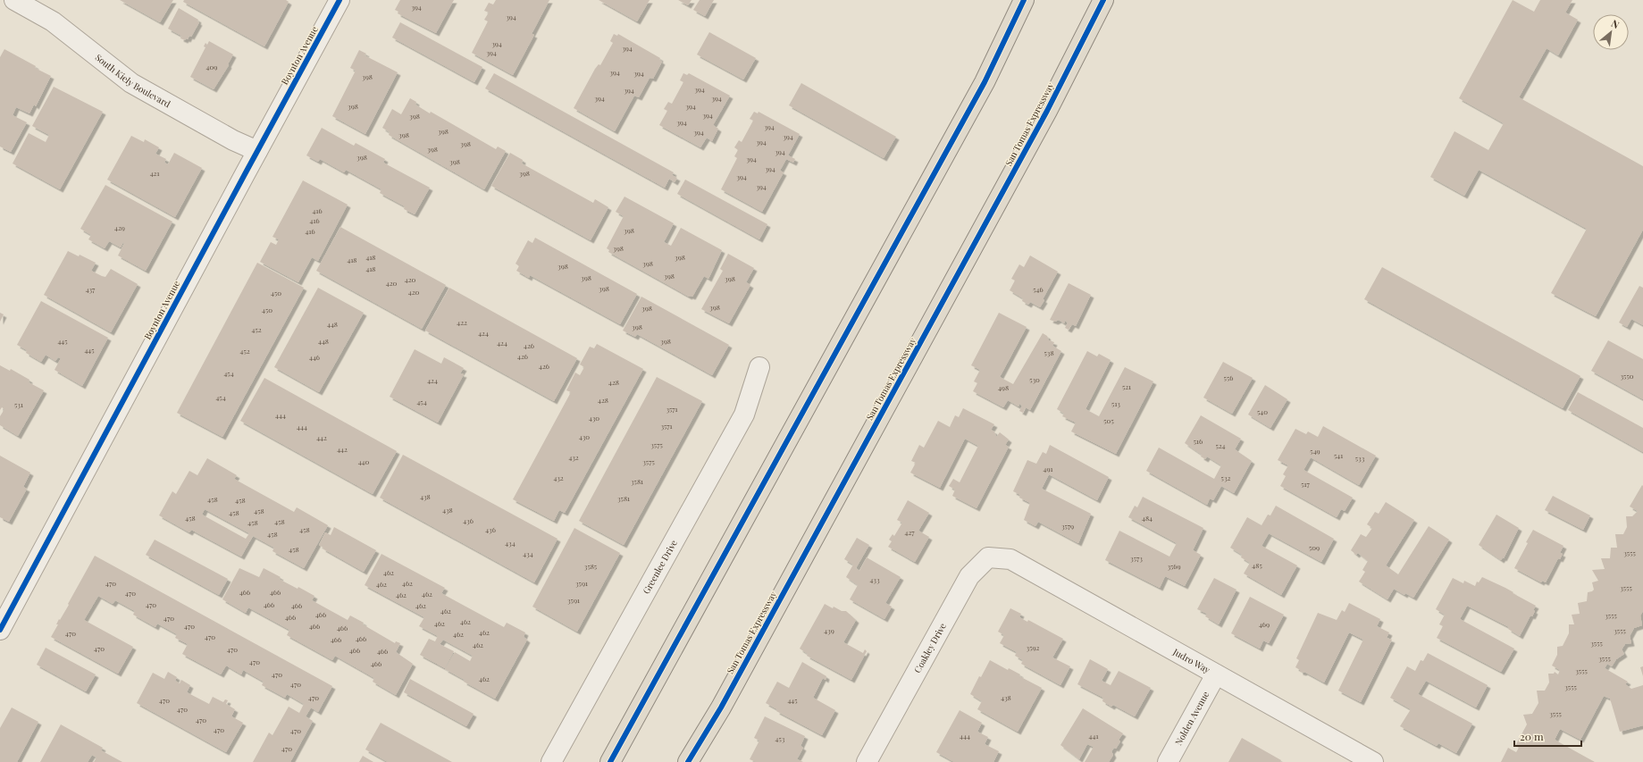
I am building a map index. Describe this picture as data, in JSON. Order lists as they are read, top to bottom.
{
  "streets": {
    "highway": ["San Tomas Expressway"],
    "street": [
      "Boynton Avenue",
      "South Kiely Boulevard",
      "Greenlee Drive",
      "Coakley Drive",
      "Judro Way",
      "Nolden Avenue"
    ]
  },
  "crossings": [
    ["Boynton Avenue", "South Kiely Boulevard"],
    ["Coakley Drive", "Judro Way"],
    ["Judro Way", "Nolden Avenue"]
  ],
  "house_numbers": [
    "394",
    "394",
    "394",
    "394",
    "394",
    "409",
    "394",
    "394",
    "398",
    "394",
    "394",
    "394",
    "394",
    "398",
    "394",
    "394",
    "398",
    "394",
    "394",
    "398",
    "394",
    "398",
    "394",
    "394",
    "398",
    "398",
    "394",
    "398",
    "394",
    "398",
    "394",
    "421",
    "398",
    "394",
    "394",
    "416",
    "416",
    "429",
    "398",
    "416",
    "398",
    "418",
    "398",
    "418",
    "398",
    "398",
    "418",
    "398",
    "398",
    "398",
    "420",
    "420",
    "398",
    "437",
    "546",
    "420",
    "450",
    "398",
    "398",
    "450",
    "422",
    "448",
    "398",
    "452",
    "424",
    "445",
    "448",
    "398",
    "424",
    "426",
    "445",
    "452",
    "538",
    "426",
    "446",
    "426",
    "454",
    "3550",
    "556",
    "530",
    "424",
    "428",
    "521",
    "498",
    "454",
    "428",
    "454",
    "513",
    "531",
    "3571",
    "540",
    "444",
    "430",
    "505",
    "3571",
    "444",
    "430",
    "442",
    "516",
    "3575",
    "524",
    "442",
    "549",
    "541",
    "432",
    "533",
    "440",
    "3575",
    "491",
    "432",
    "532",
    "3581",
    "517",
    "438",
    "3581",
    "458",
    "458",
    "438",
    "458",
    "458",
    "458",
    "484",
    "436",
    "458",
    "458",
    "3579",
    "458",
    "436",
    "427",
    "458",
    "434",
    "509",
    "458",
    "3555",
    "434",
    "3573",
    "485",
    "3585",
    "3569",
    "462",
    "433",
    "470",
    "462",
    "3591",
    "462",
    "3555",
    "466",
    "466",
    "470",
    "462",
    "462",
    "3591",
    "470",
    "466",
    "466",
    "462",
    "462",
    "466",
    "3555",
    "466",
    "470",
    "462",
    "462",
    "469",
    "470",
    "466",
    "466",
    "439",
    "3555",
    "462",
    "470",
    "462",
    "470",
    "466",
    "466",
    "3555",
    "462",
    "3592",
    "470",
    "470",
    "466",
    "466",
    "3555",
    "470",
    "466",
    "3555",
    "470",
    "462",
    "470",
    "3555",
    "470",
    "438",
    "470",
    "445",
    "470",
    "3555",
    "470",
    "470",
    "470",
    "444",
    "441",
    "453",
    "470"
  ],
  "scale_bar": "20 m",
  "north": "top right"
}
